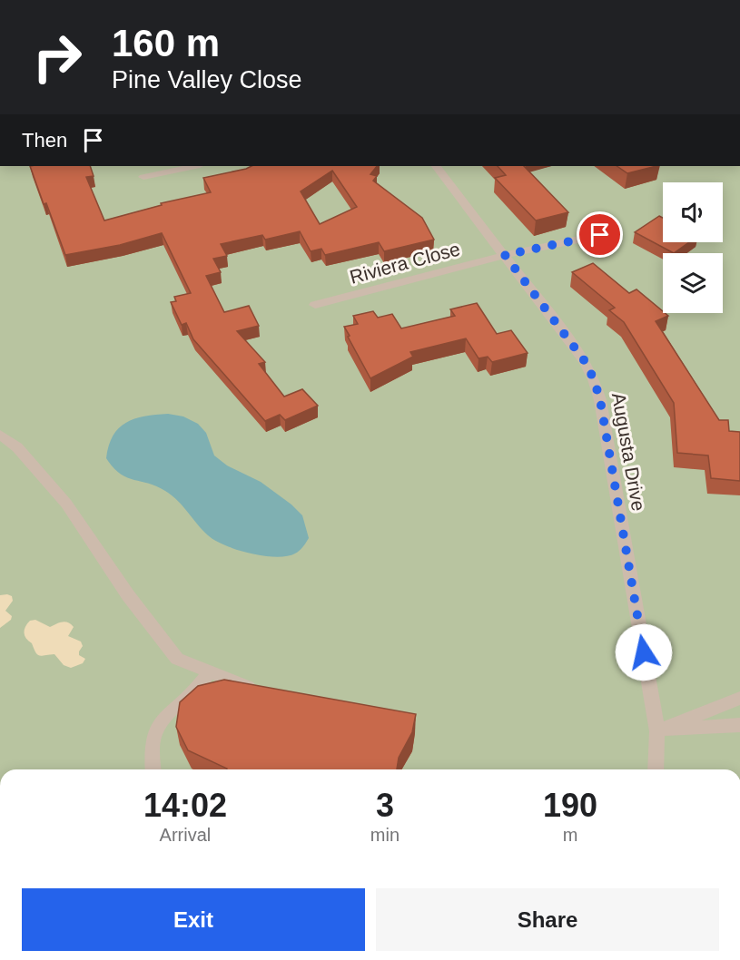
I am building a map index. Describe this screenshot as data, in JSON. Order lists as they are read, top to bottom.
{
  "streets": {
    "street": ["Riviera Close", "Augusta Drive"]
  },
  "crossings": [
    ["Riviera Close", "Augusta Drive"]
  ],
  "page": {
    "turn": ["160 m", "Pine Valley Close"],
    "then": "Then",
    "eta": [
      "14:02",
      "Arrival",
      "3",
      "min",
      "190",
      "m"
    ],
    "buttons": ["Exit", "Share"]
  }
}
